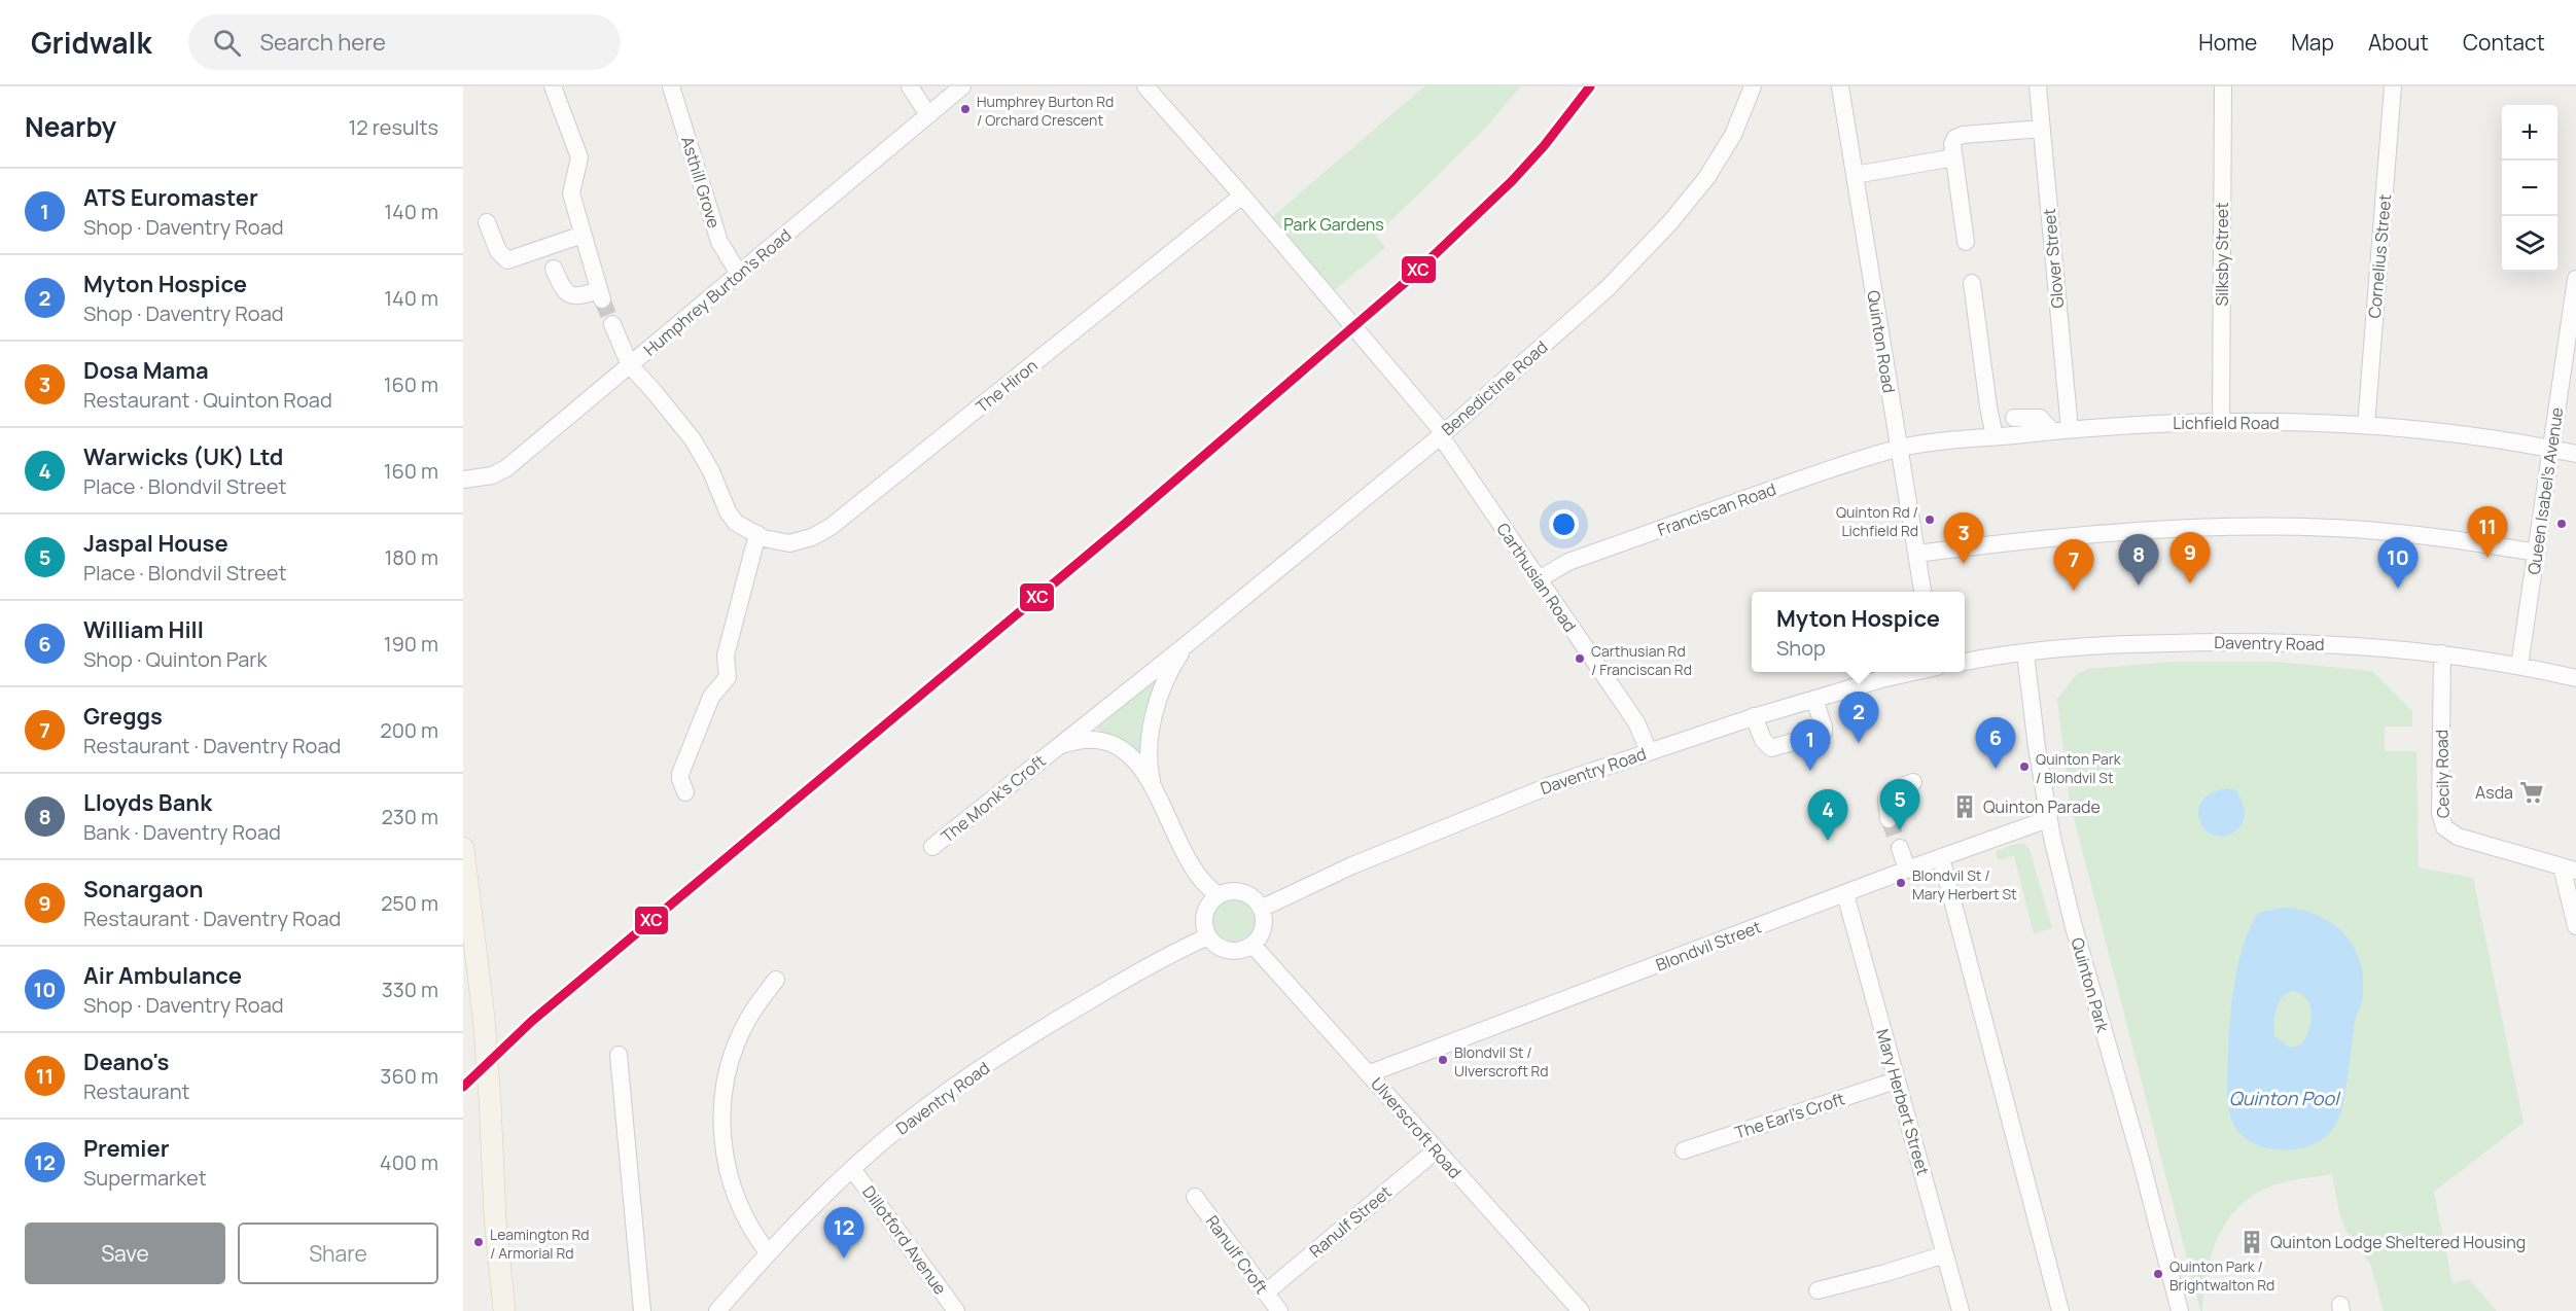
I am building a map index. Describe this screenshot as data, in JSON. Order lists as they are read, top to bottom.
{
  "streets": {
    "street": [
      "Asthill Grove",
      "Silksby Street",
      "Cornelius Street",
      "Glover Street",
      "Humphrey Burton's Road",
      "Quinton Road",
      "The Hiron",
      "Benedictine Road",
      "Lichfield Road",
      "Queen Isabel's Avenue",
      "Franciscan Road",
      "Carthusian Road",
      "Daventry Road",
      "Cecily Road",
      "The Monk's Croft",
      "Blondvil Street",
      "Quinton Park",
      "Mary Herbert Street",
      "The Earl's Croft",
      "Ulverscroft Road",
      "Ranulf Street",
      "Dillotford Avenue",
      "Ranulf Croft"
    ]
  },
  "crossings": [
    ["Asthill Grove", "Humphrey Burton's Road"],
    ["Silksby Street", "Lichfield Road"],
    ["Cornelius Street", "Lichfield Road"],
    ["Glover Street", "Lichfield Road"],
    ["Humphrey Burton's Road", "The Hiron"],
    ["Quinton Road", "Lichfield Road"],
    ["Quinton Road", "Franciscan Road"],
    ["Benedictine Road", "Carthusian Road"],
    ["Benedictine Road", "Daventry Road"],
    ["Benedictine Road", "The Monk's Croft"],
    ["Benedictine Road", "Ulverscroft Road"],
    ["Lichfield Road", "Queen Isabel's Avenue"],
    ["Lichfield Road", "Franciscan Road"],
    ["Queen Isabel's Avenue", "Daventry Road"],
    ["Franciscan Road", "Carthusian Road"],
    ["Carthusian Road", "Daventry Road"],
    ["Daventry Road", "Cecily Road"],
    ["Daventry Road", "Quinton Park"],
    ["Daventry Road", "Ulverscroft Road"],
    ["Daventry Road", "Dillotford Avenue"],
    ["Blondvil Street", "Quinton Park"],
    ["Blondvil Street", "Mary Herbert Street"],
    ["Blondvil Street", "Ulverscroft Road"],
    ["Mary Herbert Street", "The Earl's Croft"],
    ["Ulverscroft Road", "Ranulf Street"],
    ["Ranulf Street", "Ranulf Croft"]
  ],
  "water": ["Quinton Pool"],
  "parks": ["Park Gardens"],
  "places": {
    "other": [
      "Humphrey Burton Rd / Orchard Crescent",
      "Quinton Rd / Lichfield Rd",
      "Carthusian Rd / Franciscan Rd",
      "Quinton Park / Blondvil St",
      "Blondvil St / Mary Herbert St",
      "Blondvil St / Ulverscroft Rd",
      "Leamington Rd / Armorial Rd",
      "Quinton Park / Brightwalton Rd"
    ],
    "supermarket": ["Asda"],
    "building": ["Quinton Parade", "Quinton Lodge Sheltered Housing"]
  },
  "lines": ["transit line XC"],
  "page": {
    "header": "Gridwalk",
    "search": "Search here",
    "nav": [
      "Home",
      "Map",
      "About",
      "Contact"
    ],
    "heading": ["Nearby", "12 results"],
    "map_buttons": ["+", "−"],
    "list": [
      {
        "mark": "1",
        "name": "ATS Euromaster",
        "note": "Shop · Daventry Road",
        "value": "140 m"
      },
      {
        "mark": "2",
        "name": "Myton Hospice",
        "note": "Shop · Daventry Road",
        "value": "140 m"
      },
      {
        "mark": "3",
        "name": "Dosa Mama",
        "note": "Restaurant · Quinton Road",
        "value": "160 m"
      },
      {
        "mark": "4",
        "name": "Warwicks (UK) Ltd",
        "note": "Place · Blondvil Street",
        "value": "160 m"
      },
      {
        "mark": "5",
        "name": "Jaspal House",
        "note": "Place · Blondvil Street",
        "value": "180 m"
      },
      {
        "mark": "6",
        "name": "William Hill",
        "note": "Shop · Quinton Park",
        "value": "190 m"
      },
      {
        "mark": "7",
        "name": "Greggs",
        "note": "Restaurant · Daventry Road",
        "value": "200 m"
      },
      {
        "mark": "8",
        "name": "Lloyds Bank",
        "note": "Bank · Daventry Road",
        "value": "230 m"
      },
      {
        "mark": "9",
        "name": "Sonargaon",
        "note": "Restaurant · Daventry Road",
        "value": "250 m"
      },
      {
        "mark": "10",
        "name": "Air Ambulance",
        "note": "Shop · Daventry Road",
        "value": "330 m"
      },
      {
        "mark": "11",
        "name": "Deano's",
        "note": "Restaurant",
        "value": "360 m"
      },
      {
        "mark": "12",
        "name": "Premier",
        "note": "Supermarket",
        "value": "400 m"
      }
    ],
    "pins": [
      "11",
      "3",
      "9",
      "8",
      "10",
      "7",
      "2",
      "6",
      "1",
      "5",
      "4",
      "12"
    ],
    "popup": ["Myton Hospice", "Shop"],
    "buttons": ["Save", "Share"]
  }
}
